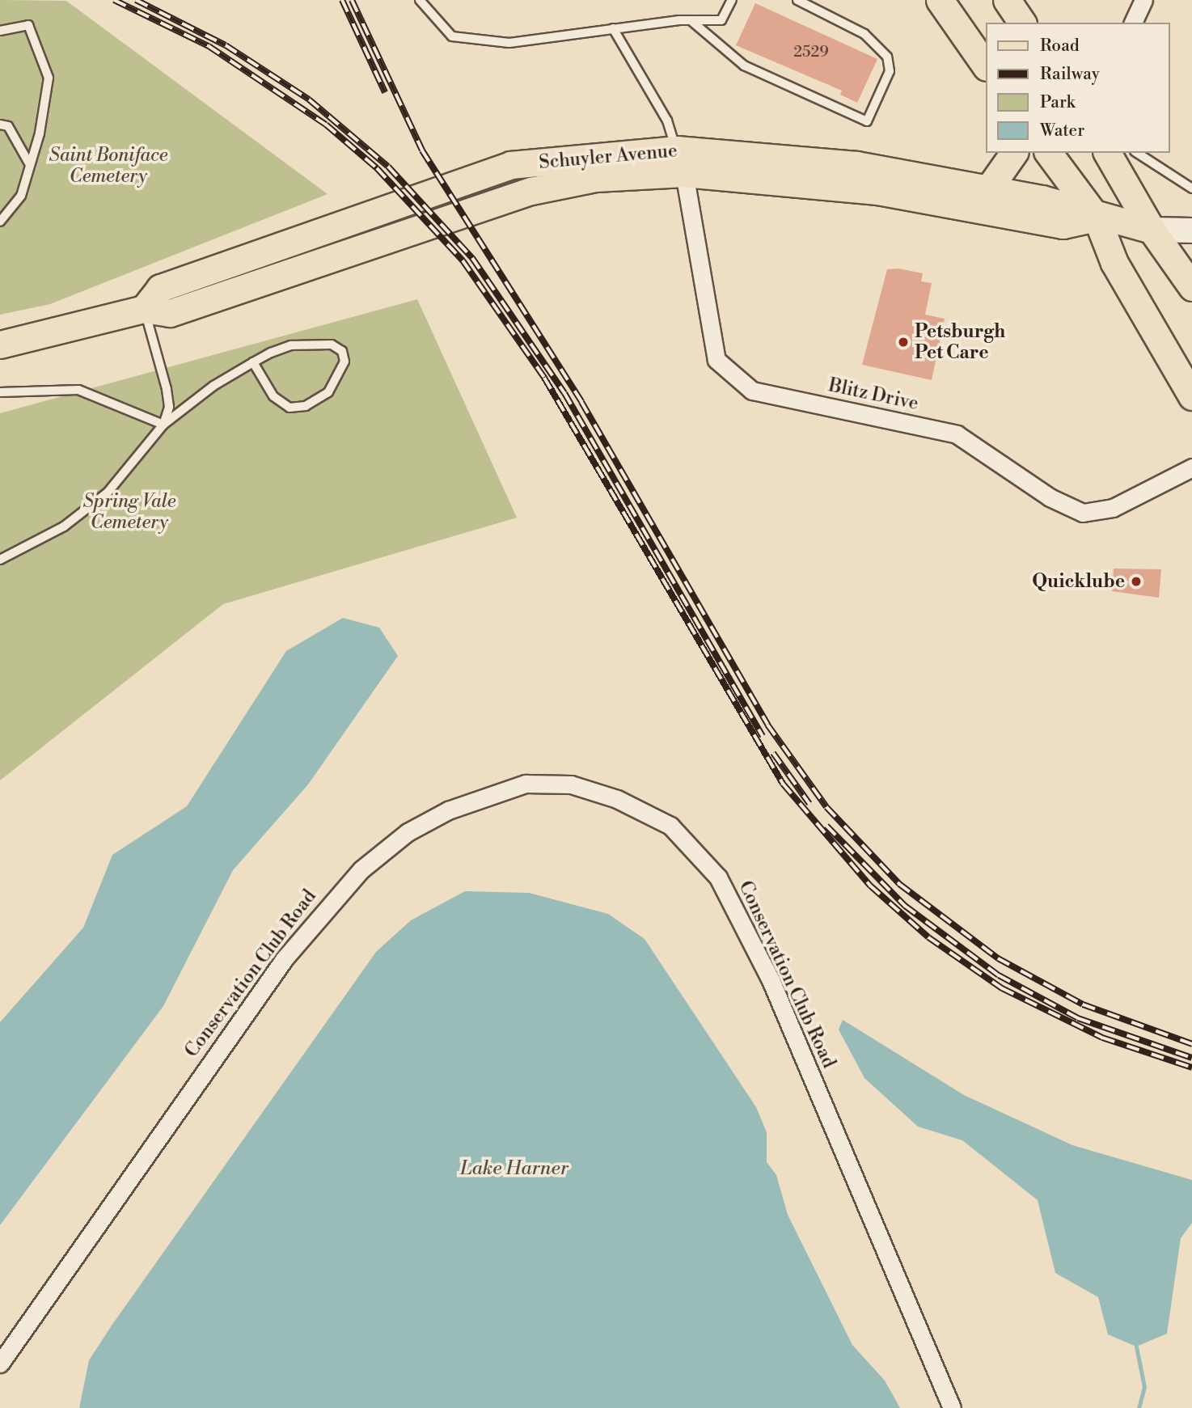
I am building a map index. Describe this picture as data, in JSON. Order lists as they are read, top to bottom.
{
  "streets": {
    "main road": ["Schuyler Avenue"],
    "street": ["Blitz Drive", "Conservation Club Road"]
  },
  "crossings": [
    ["Schuyler Avenue", "Blitz Drive"]
  ],
  "water": ["Lake Harner"],
  "parks": ["Saint Boniface Cemetery", "Spring Vale Cemetery"],
  "places": ["Petsburgh Pet Care", "Quicklube"],
  "house_numbers": ["2529"],
  "legend": [
    "Road",
    "Railway",
    "Park",
    "Water"
  ]
}
